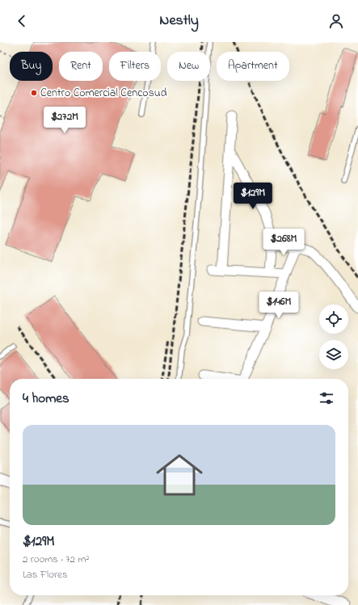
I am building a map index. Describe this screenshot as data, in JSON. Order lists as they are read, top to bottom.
{
  "places": ["Centro Comercial Cencosud"],
  "page": {
    "header": "Nestly",
    "chip": [
      "Buy",
      "Rent",
      "Filters",
      "New",
      "Apartment"
    ],
    "price": [
      "$272M",
      "$129M",
      "$268M",
      "$146M"
    ],
    "heading": "4 homes",
    "list": [
      {
        "name": "$129M",
        "note": "2 rooms · 72 m² · Las Flores"
      }
    ]
  }
}
